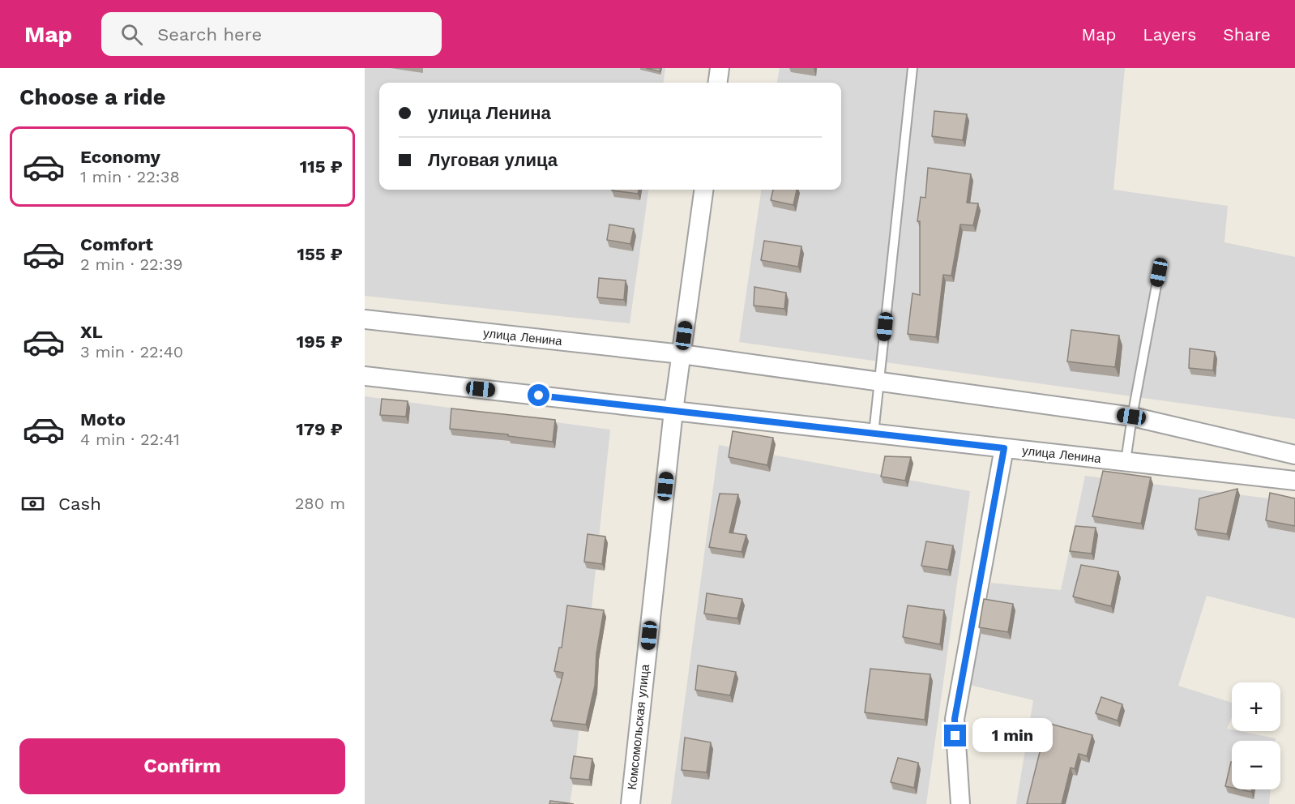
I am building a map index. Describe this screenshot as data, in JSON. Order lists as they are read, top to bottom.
{
  "streets": {
    "street": ["улица Ленина", "Комсомольская улица"]
  },
  "crossings": [
    ["улица Ленина", "Комсомольская улица"]
  ],
  "page": {
    "header": "Map",
    "search": "Search here",
    "nav": ["Map", "Layers", "Share"],
    "heading": "Choose a ride",
    "banner": ["улица Ленина", "Луговая улица"],
    "list": [
      {
        "name": "Economy",
        "note": "1 min · 22:38",
        "value": "115 ₽"
      },
      {
        "name": "Comfort",
        "note": "2 min · 22:39",
        "value": "155 ₽"
      },
      {
        "name": "XL",
        "note": "3 min · 22:40",
        "value": "195 ₽"
      },
      {
        "name": "Moto",
        "note": "4 min · 22:41",
        "value": "179 ₽"
      }
    ],
    "pay": ["Cash", "280 m"],
    "map_buttons": ["+", "−"],
    "bubble": "1 min",
    "buttons": "Confirm"
  }
}
